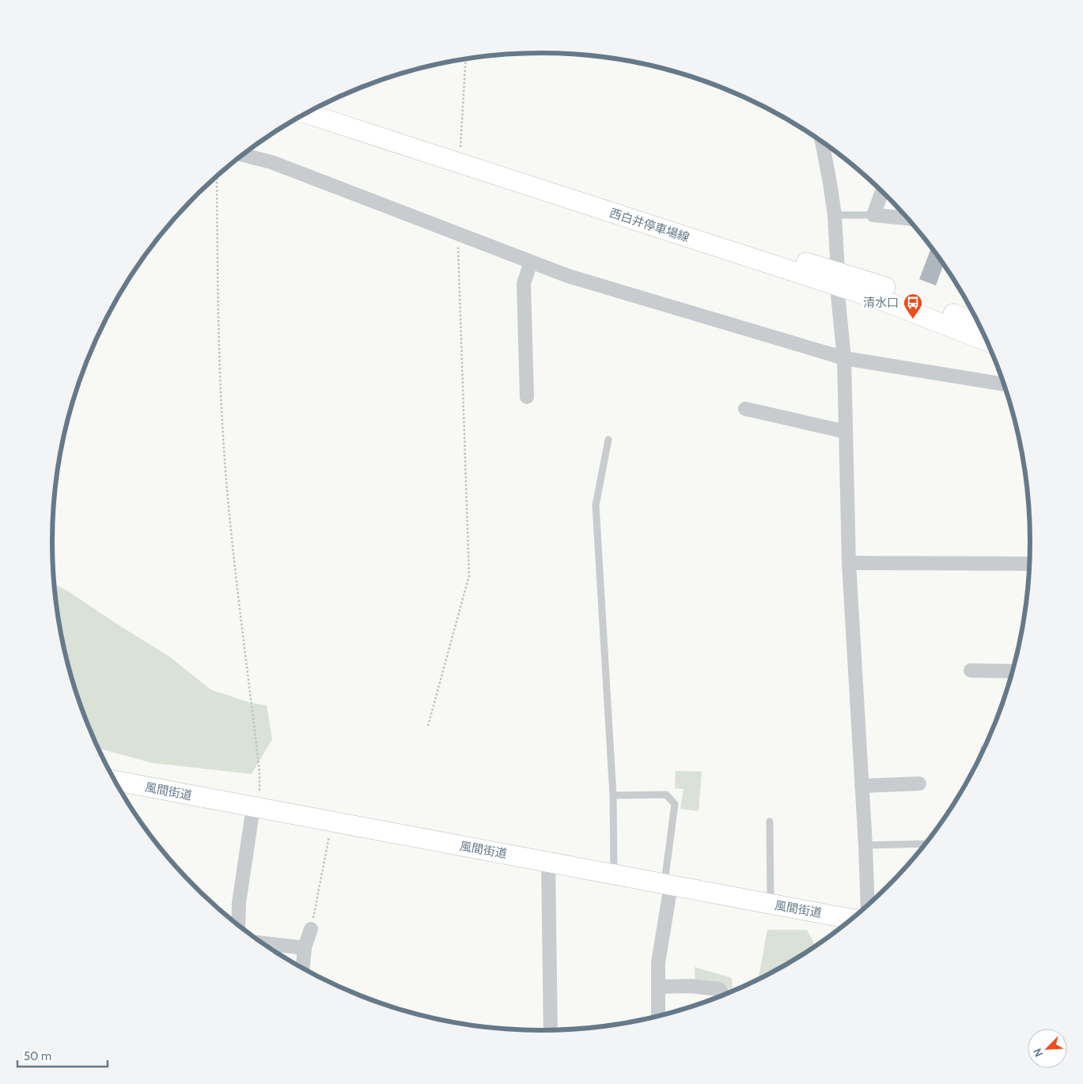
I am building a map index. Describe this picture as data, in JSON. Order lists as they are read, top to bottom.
{
  "streets": {
    "main road": ["西白井停車場線", "風間街道"]
  },
  "places": {
    "bus stop": ["清水口"]
  },
  "scale_bar": "50 m",
  "north": "bottom left"
}
